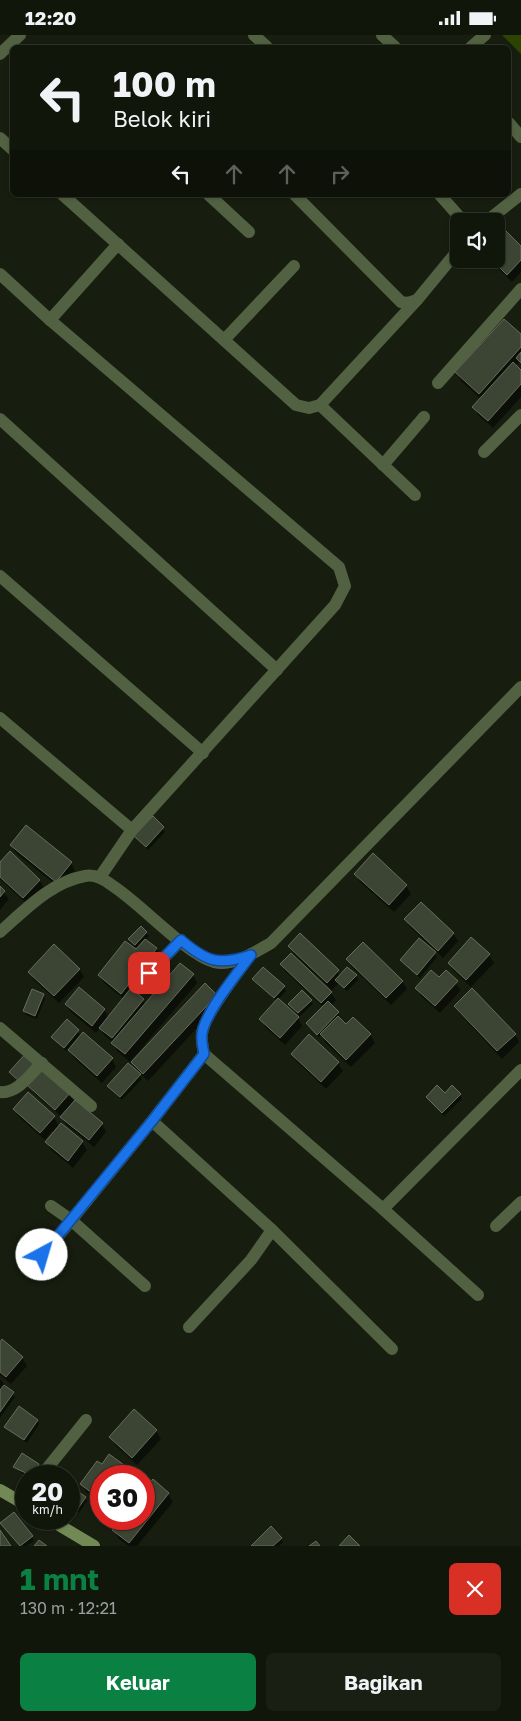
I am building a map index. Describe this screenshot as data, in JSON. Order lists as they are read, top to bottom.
{
  "page": {
    "status": "12:20",
    "turn": ["100 m", "Belok kiri"],
    "speed": "20 km/h",
    "limit": "30",
    "heading": ["1 mnt", "130 m · 12:21"],
    "buttons": ["Keluar", "Bagikan"]
  }
}
